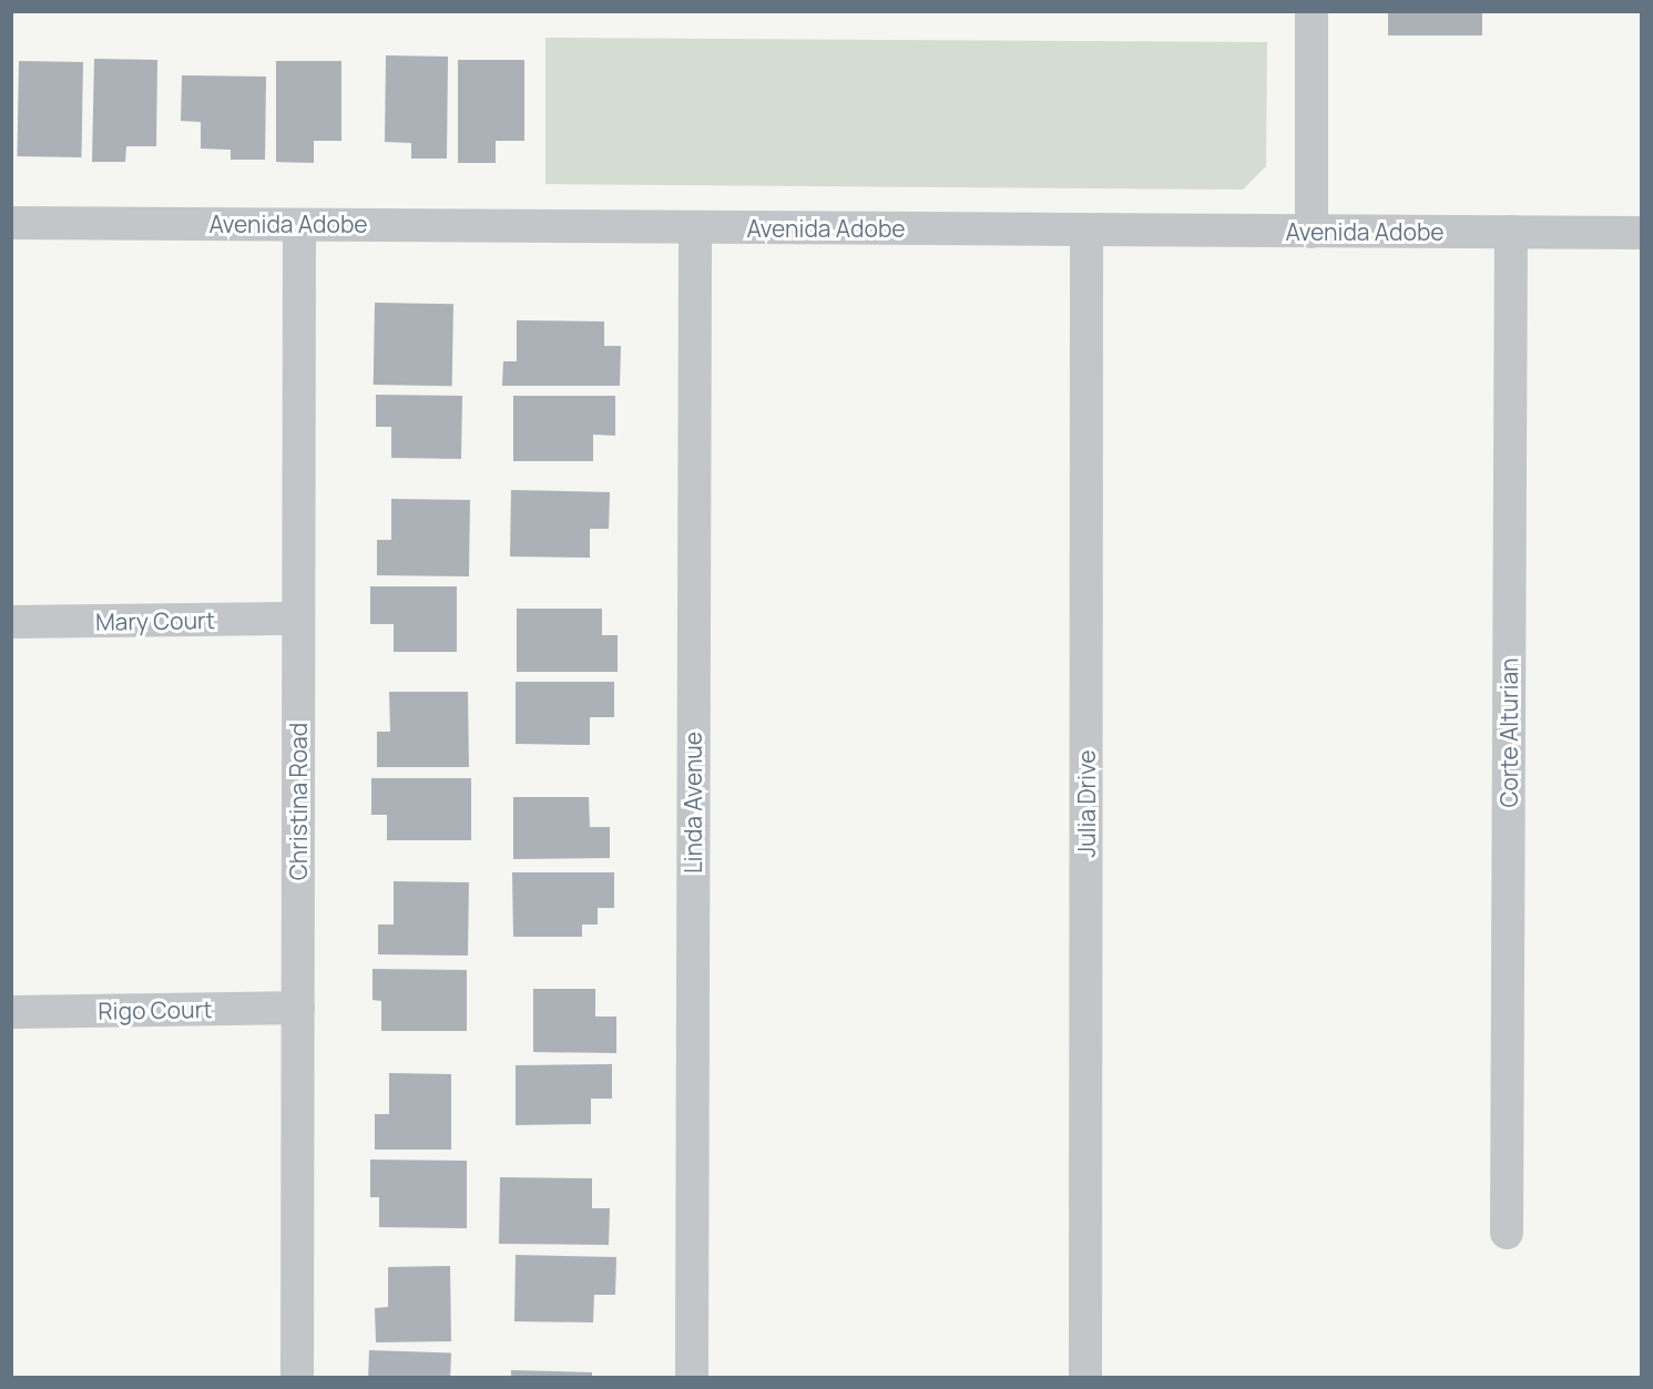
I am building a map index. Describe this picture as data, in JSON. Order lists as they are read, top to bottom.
{
  "streets": {
    "street": [
      "Avenida Adobe",
      "Mary Court",
      "Corte Alturian",
      "Christina Road",
      "Linda Avenue",
      "Julia Drive",
      "Rigo Court"
    ]
  },
  "crossings": [
    ["Avenida Adobe", "Corte Alturian"],
    ["Avenida Adobe", "Christina Road"],
    ["Avenida Adobe", "Linda Avenue"],
    ["Avenida Adobe", "Julia Drive"],
    ["Mary Court", "Christina Road"],
    ["Christina Road", "Rigo Court"]
  ]
}
